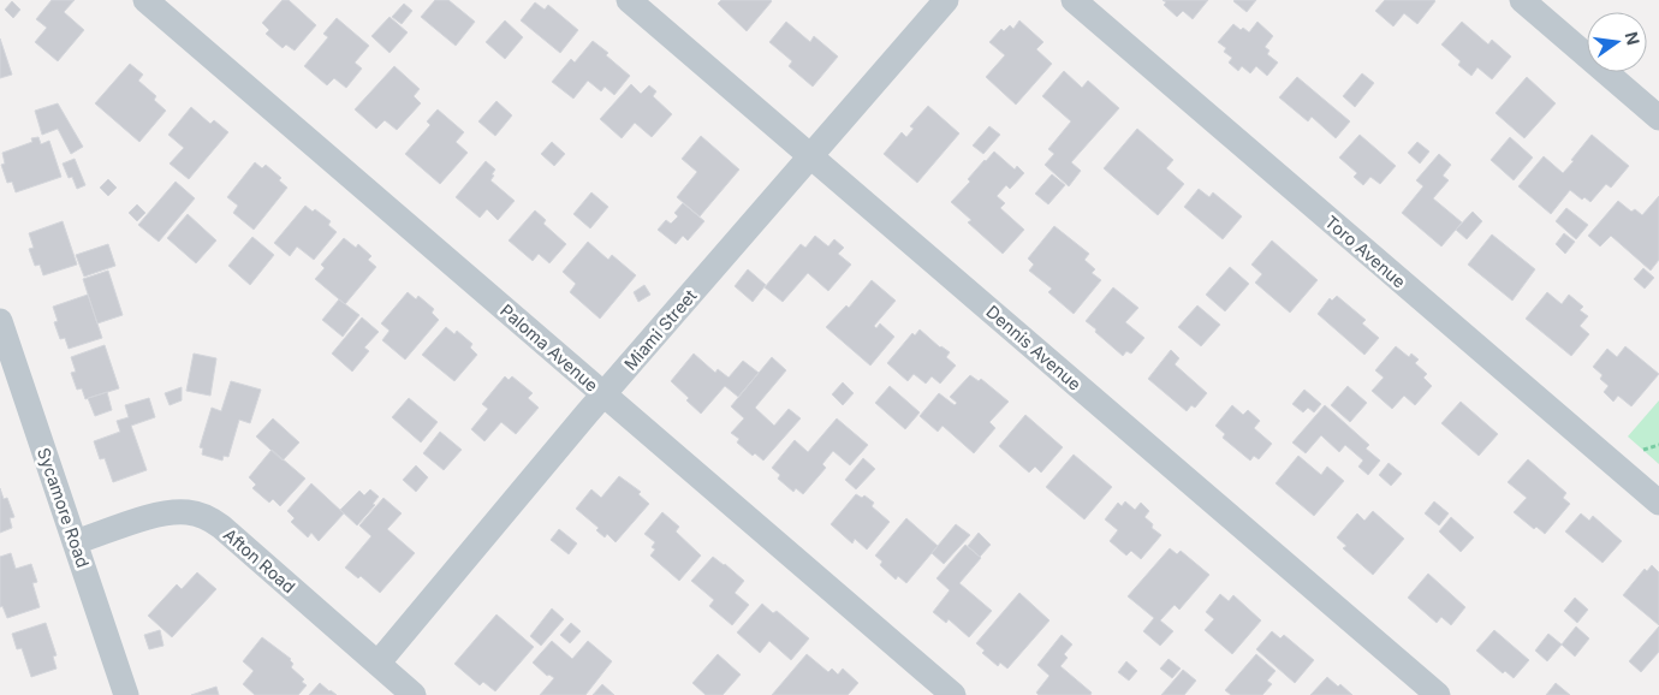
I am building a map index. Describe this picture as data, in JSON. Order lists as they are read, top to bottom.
{
  "streets": {
    "street": [
      "Toro Avenue",
      "Miami Street",
      "Paloma Avenue",
      "Dennis Avenue",
      "Sycamore Road",
      "Afton Road"
    ]
  },
  "crossings": [
    ["Miami Street", "Paloma Avenue"],
    ["Miami Street", "Dennis Avenue"],
    ["Miami Street", "Afton Road"],
    ["Sycamore Road", "Afton Road"]
  ],
  "north": "right"
}
